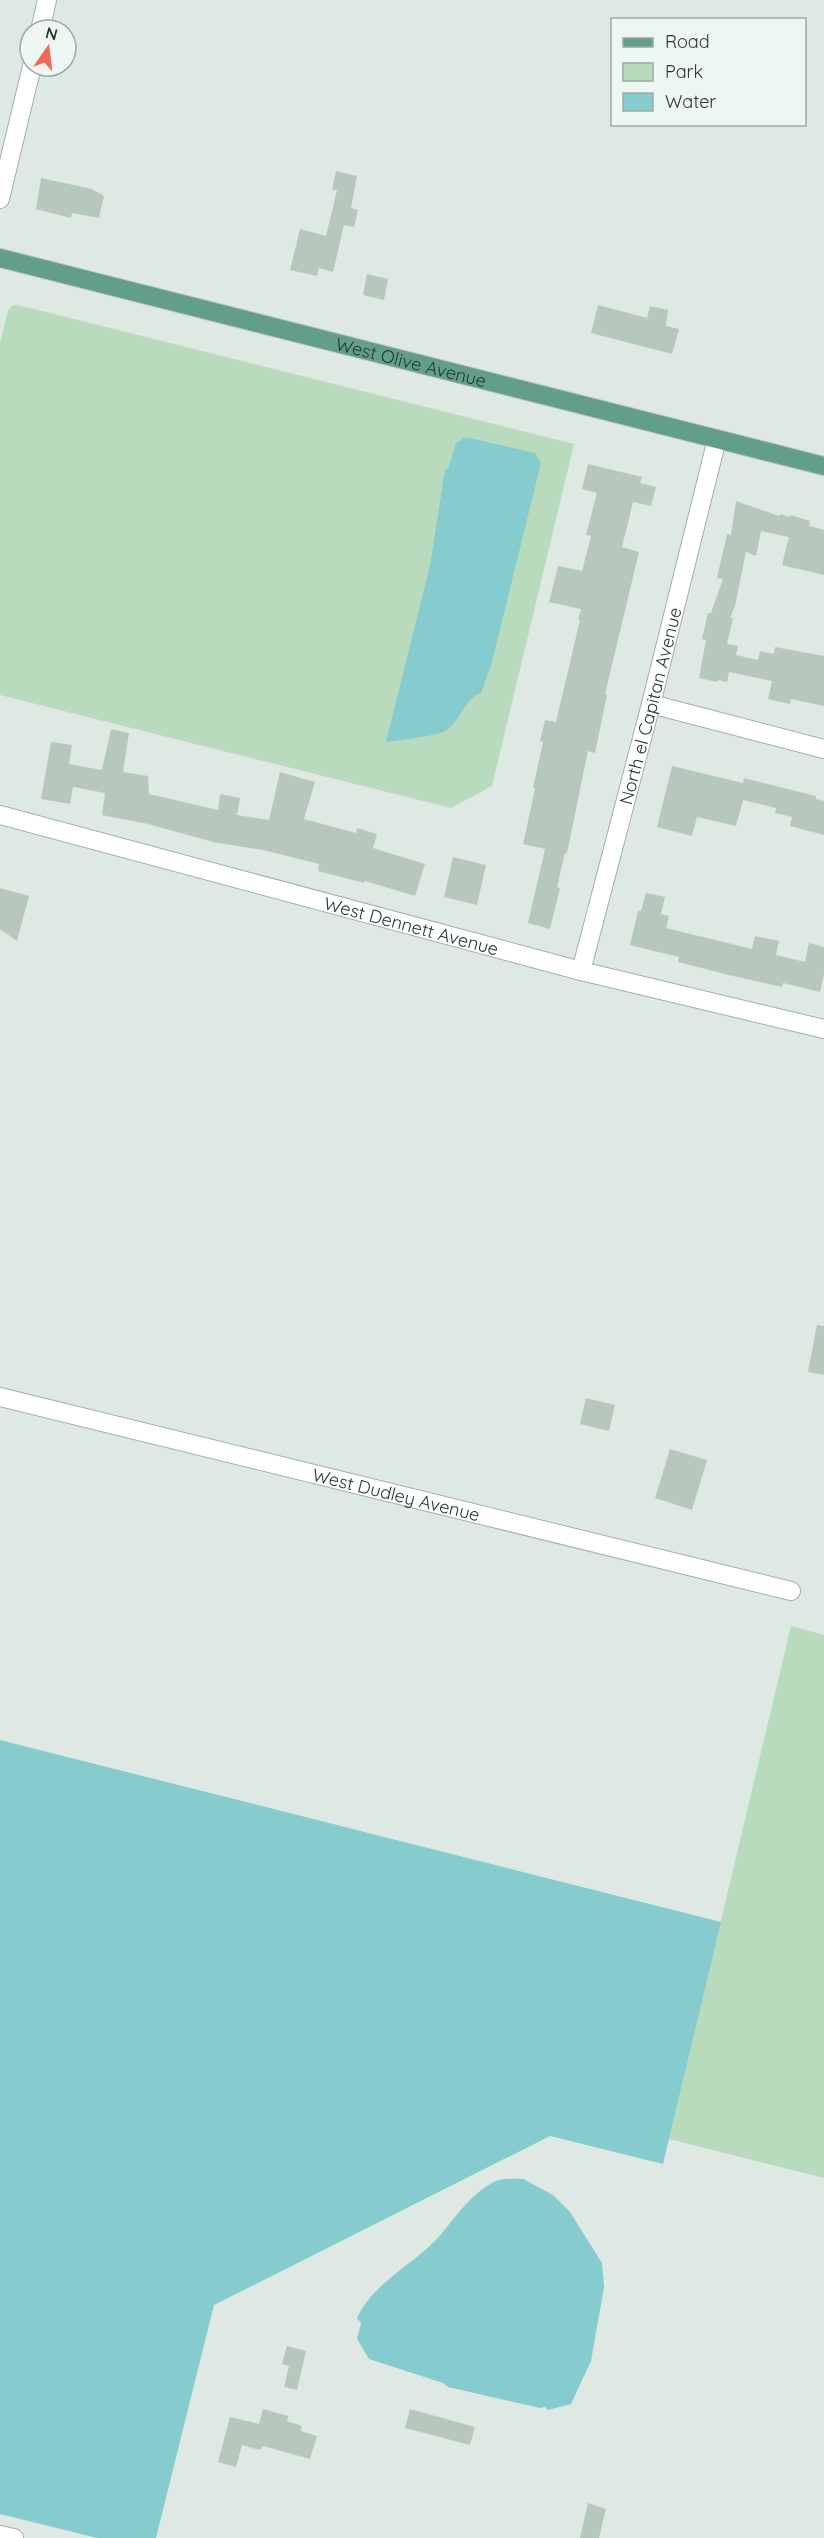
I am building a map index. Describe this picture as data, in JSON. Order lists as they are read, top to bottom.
{
  "streets": {
    "main road": ["West Olive Avenue"],
    "street": ["North el Capitan Avenue", "West Dennett Avenue", "West Dudley Avenue"]
  },
  "crossings": [
    ["West Olive Avenue", "North el Capitan Avenue"],
    ["North el Capitan Avenue", "West Dennett Avenue"]
  ],
  "legend": ["Road", "Park", "Water"],
  "north": "top"
}
